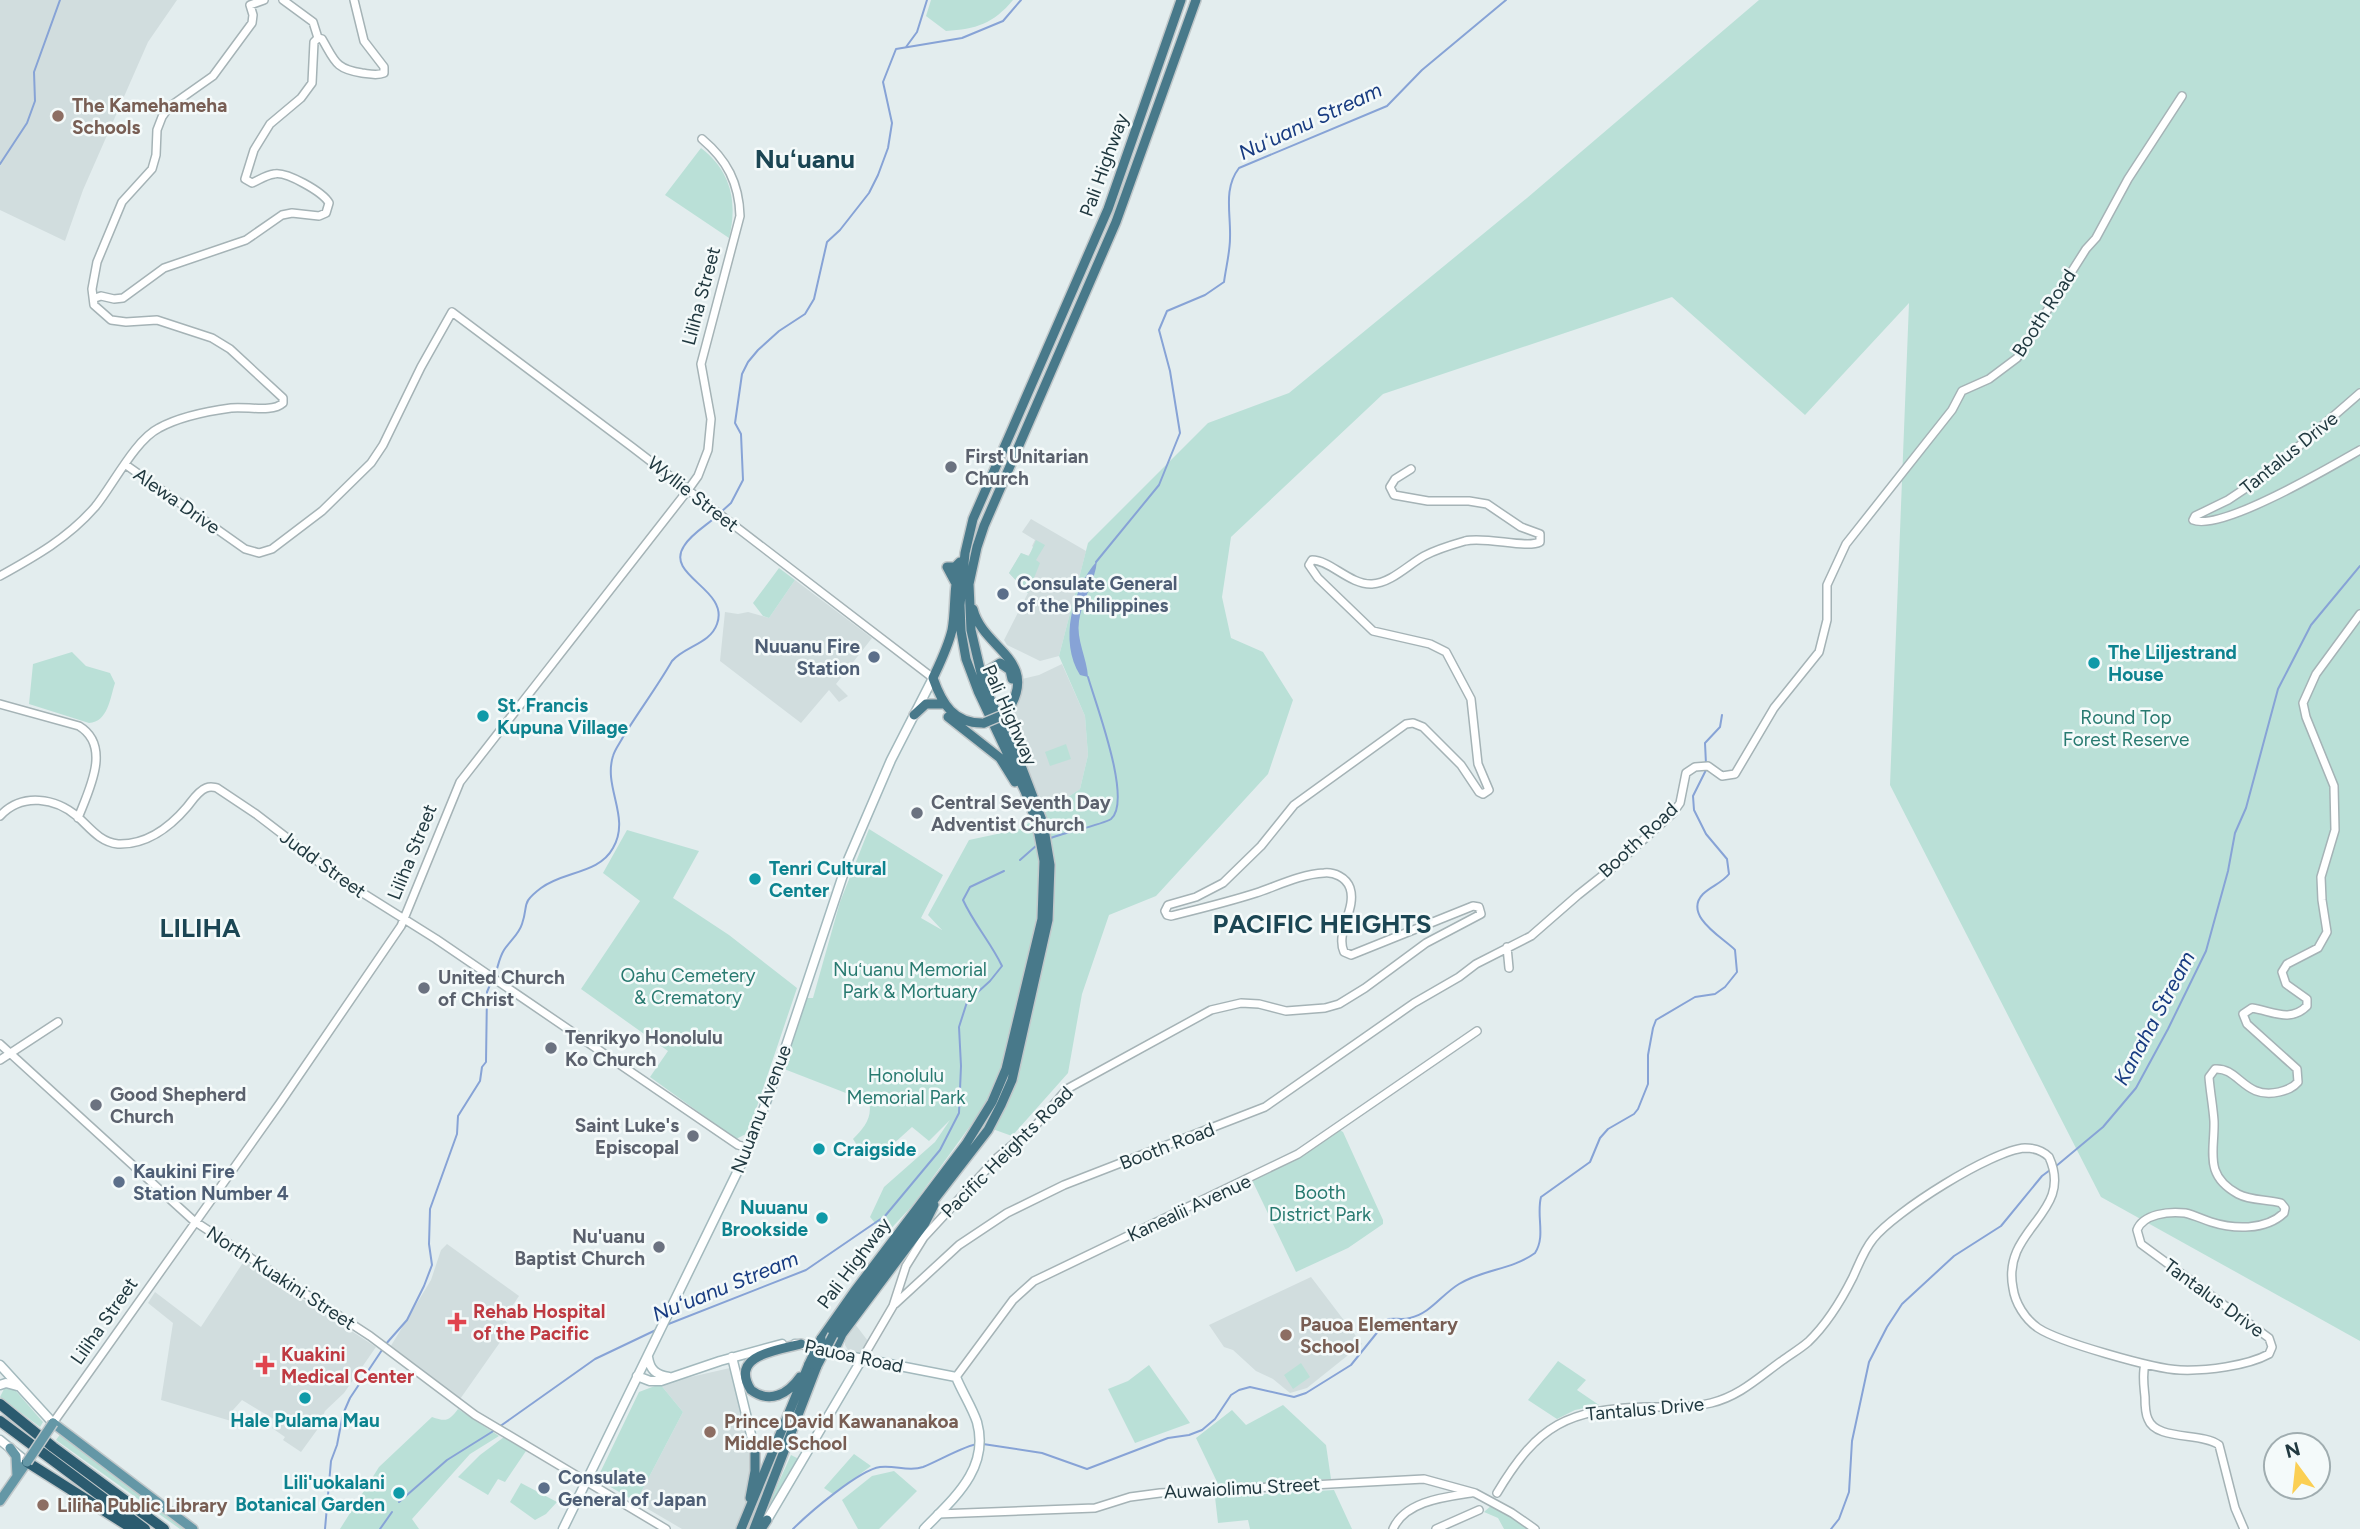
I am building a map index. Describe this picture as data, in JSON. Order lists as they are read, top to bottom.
{
  "streets": {
    "highway": ["Pali Highway"],
    "main road": [
      "Liliha Street",
      "Nuuanu Avenue",
      "Pacific Heights Road",
      "Pauoa Road"
    ],
    "street": [
      "Booth Road",
      "Tantalus Drive",
      "Wyllie Street",
      "Alewa Drive",
      "Judd Street",
      "Kanealii Avenue",
      "North Kuakini Street",
      "Auwaiolimu Street"
    ]
  },
  "crossings": [
    ["Liliha Street", "Wyllie Street"],
    ["Liliha Street", "Judd Street"],
    ["Liliha Street", "North Kuakini Street"],
    ["Booth Road", "Pacific Heights Road"],
    ["Wyllie Street", "Alewa Drive"],
    ["Wyllie Street", "Nuuanu Avenue"],
    ["Judd Street", "Nuuanu Avenue"],
    ["Nuuanu Avenue", "North Kuakini Street"],
    ["Nuuanu Avenue", "Pauoa Road"],
    ["Pacific Heights Road", "Pauoa Road"],
    ["Kanealii Avenue", "Pauoa Road"]
  ],
  "districts": ["Nuʻuanu", "PACIFIC HEIGHTS", "LILIHA"],
  "water": ["Nuʻuanu Stream", "Kanaha Stream"],
  "parks": [
    "Round Top Forest Reserve",
    "Nuʻuanu Memorial Park & Mortuary",
    "Oahu Cemetery & Crematory",
    "Honolulu Memorial Park",
    "Booth District Park"
  ],
  "places": {
    "other": [
      "The Kamehameha Schools",
      "First Unitarian Church",
      "Consulate General of the Philippines",
      "Nuuanu Fire Station",
      "The Liljestrand House",
      "St. Francis Kupuna Village",
      "Central Seventh Day Adventist Church",
      "Tenri Cultural Center",
      "United Church of Christ",
      "Tenrikyo Honolulu Ko Church",
      "Good Shepherd Church",
      "Saint Luke's Episcopal",
      "Craigside",
      "Kaukini Fire Station Number 4",
      "Nuuanu Brookside",
      "Nu'uanu Baptist Church",
      "Pauoa Elementary School",
      "Hale Pulama Mau",
      "Prince David Kawananakoa Middle School",
      "Consulate General of Japan",
      "Lili'uokalani Botanical Garden",
      "Liliha Public Library"
    ],
    "health": ["Rehab Hospital of the Pacific", "Kuakini Medical Center"]
  },
  "north": "top"
}
